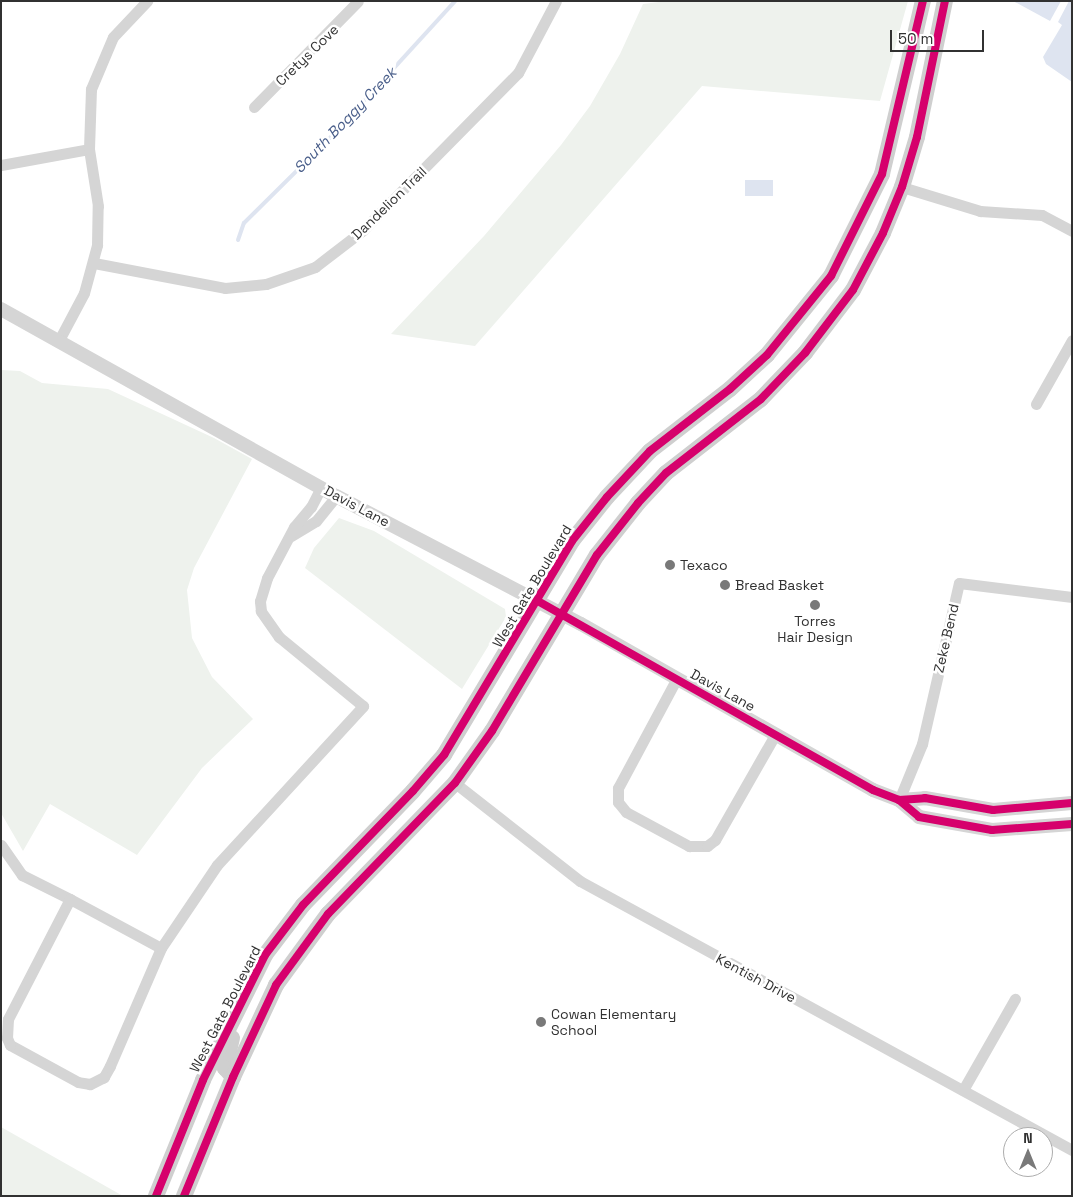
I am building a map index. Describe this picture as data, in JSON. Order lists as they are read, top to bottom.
{
  "streets": {
    "main road": ["West Gate Boulevard"],
    "street": [
      "Cretys Cove",
      "Dandelion Trail",
      "Davis Lane",
      "Zeke Bend",
      "Kentish Drive"
    ]
  },
  "crossings": [
    ["Davis Lane", "West Gate Boulevard"],
    ["Davis Lane", "Zeke Bend"]
  ],
  "water": ["South Boggy Creek"],
  "places": [
    "Texaco",
    "Bread Basket",
    "Torres Hair Design",
    "Cowan Elementary School"
  ],
  "scale_bar": "50 m",
  "north": "top"
}
